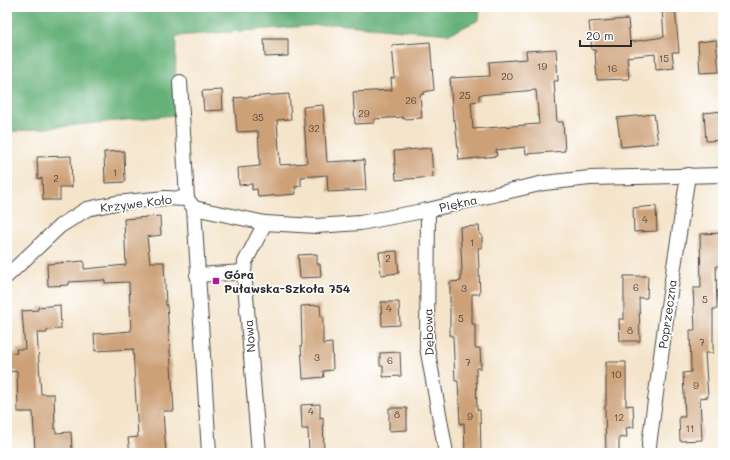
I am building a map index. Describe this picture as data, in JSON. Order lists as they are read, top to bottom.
{
  "streets": {
    "street": [
      "Krzywe Koło",
      "Piękna",
      "Poprzeczna",
      "Dębowa",
      "Nowa"
    ]
  },
  "crossings": [
    ["Krzywe Koło", "Piękna"],
    ["Piękna", "Poprzeczna"],
    ["Piękna", "Dębowa"],
    ["Piękna", "Nowa"]
  ],
  "places": {
    "transit": ["Góra Puławska-Szkoła 754"]
  },
  "house_numbers": [
    "15",
    "19",
    "16",
    "20",
    "25",
    "26",
    "29",
    "35",
    "32",
    "1",
    "2",
    "4",
    "1",
    "2",
    "6",
    "3",
    "5",
    "4",
    "5",
    "8",
    "7",
    "3",
    "6",
    "7",
    "10",
    "9",
    "4",
    "8",
    "9",
    "12",
    "11"
  ],
  "scale_bar": "20 m"
}
